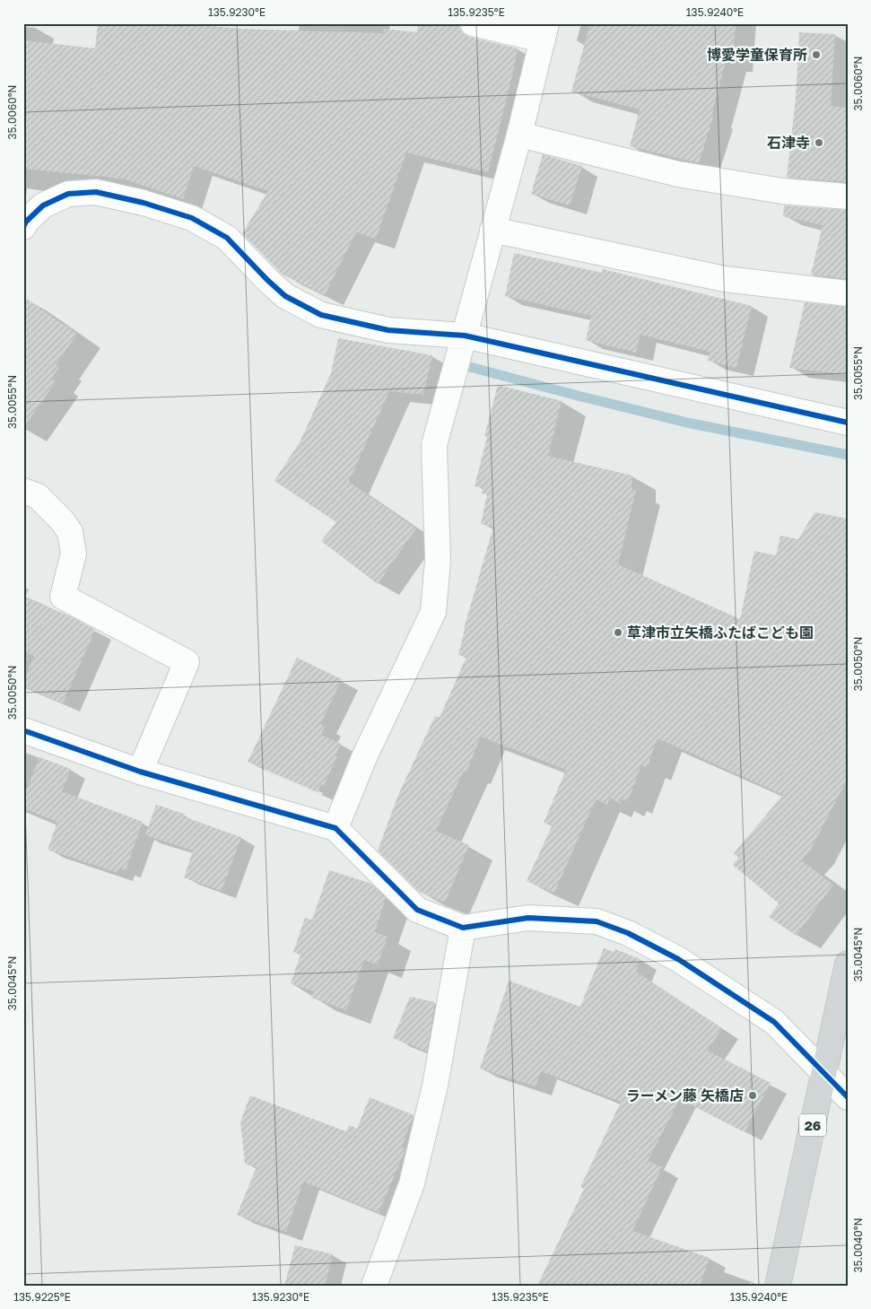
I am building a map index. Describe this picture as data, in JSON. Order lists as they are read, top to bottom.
{
  "streets": {
    "main road": ["26"]
  },
  "places": [
    "博愛学童保育所",
    "石津寺",
    "草津市立矢橋ふたばこども園",
    "ラーメン藤 矢橋店"
  ],
  "coordinates": [
    "135.9230°E",
    "135.9235°E",
    "135.9240°E",
    "35.0060°N",
    "35.0055°N",
    "35.0050°N",
    "35.0045°N",
    "35.0040°N",
    "135.9225°E"
  ]
}
